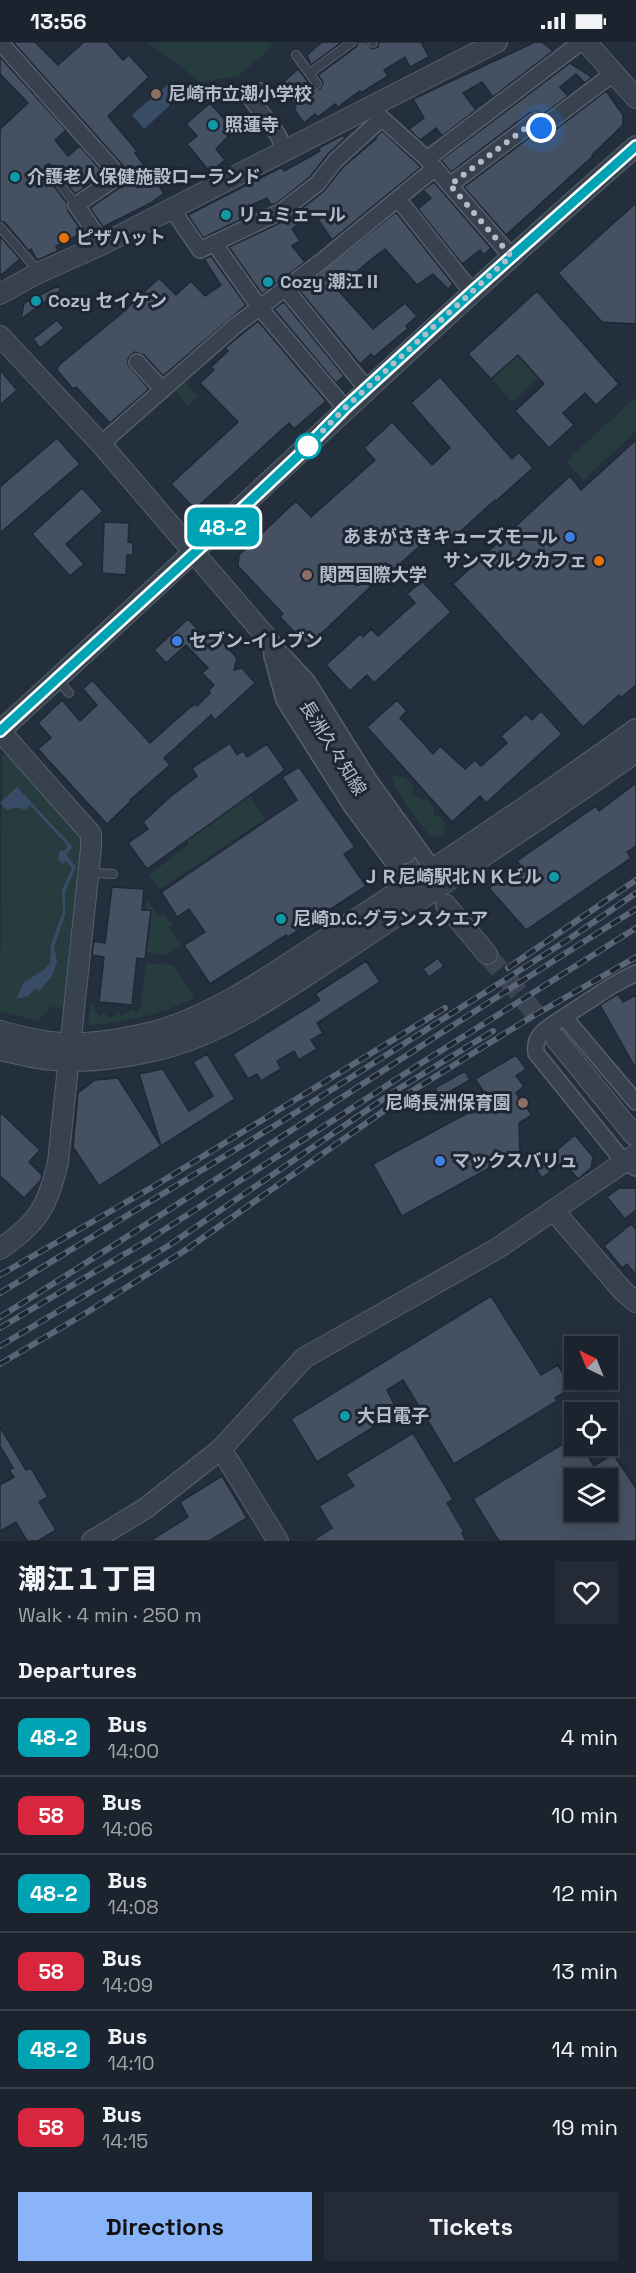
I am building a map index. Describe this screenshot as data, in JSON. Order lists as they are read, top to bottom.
{
  "streets": {
    "street": ["長洲久々知線"]
  },
  "places": [
    "尼崎市立潮小学校",
    "照蓮寺",
    "介護老人保健施設ローランド",
    "リュミェール",
    "ピザハット",
    "Cozy 潮江Ⅱ",
    "Cozy セイケン",
    "あまがさきキューズモール",
    "サンマルクカフェ",
    "関西国際大学",
    "セブン-イレブン",
    "ＪＲ尼崎駅北ＮＫビル",
    "尼崎D.C.グランスクエア",
    "尼崎長洲保育園",
    "マックスバリュ",
    "大日電子"
  ],
  "lines": ["bus line 48-2"],
  "north": "top left",
  "page": {
    "status": "13:56",
    "on_map": "48-2",
    "heading": [
      ["潮江１丁目", "Walk · 4 min · 250 m"],
      "Departures"
    ],
    "list": [
      {
        "mark": "48-2",
        "name": "Bus",
        "note": "14:00",
        "value": "4 min"
      },
      {
        "mark": "58",
        "name": "Bus",
        "note": "14:06",
        "value": "10 min"
      },
      {
        "mark": "48-2",
        "name": "Bus",
        "note": "14:08",
        "value": "12 min"
      },
      {
        "mark": "58",
        "name": "Bus",
        "note": "14:09",
        "value": "13 min"
      },
      {
        "mark": "48-2",
        "name": "Bus",
        "note": "14:10",
        "value": "14 min"
      },
      {
        "mark": "58",
        "name": "Bus",
        "note": "14:15",
        "value": "19 min"
      }
    ],
    "buttons": ["Directions", "Tickets"]
  }
}
